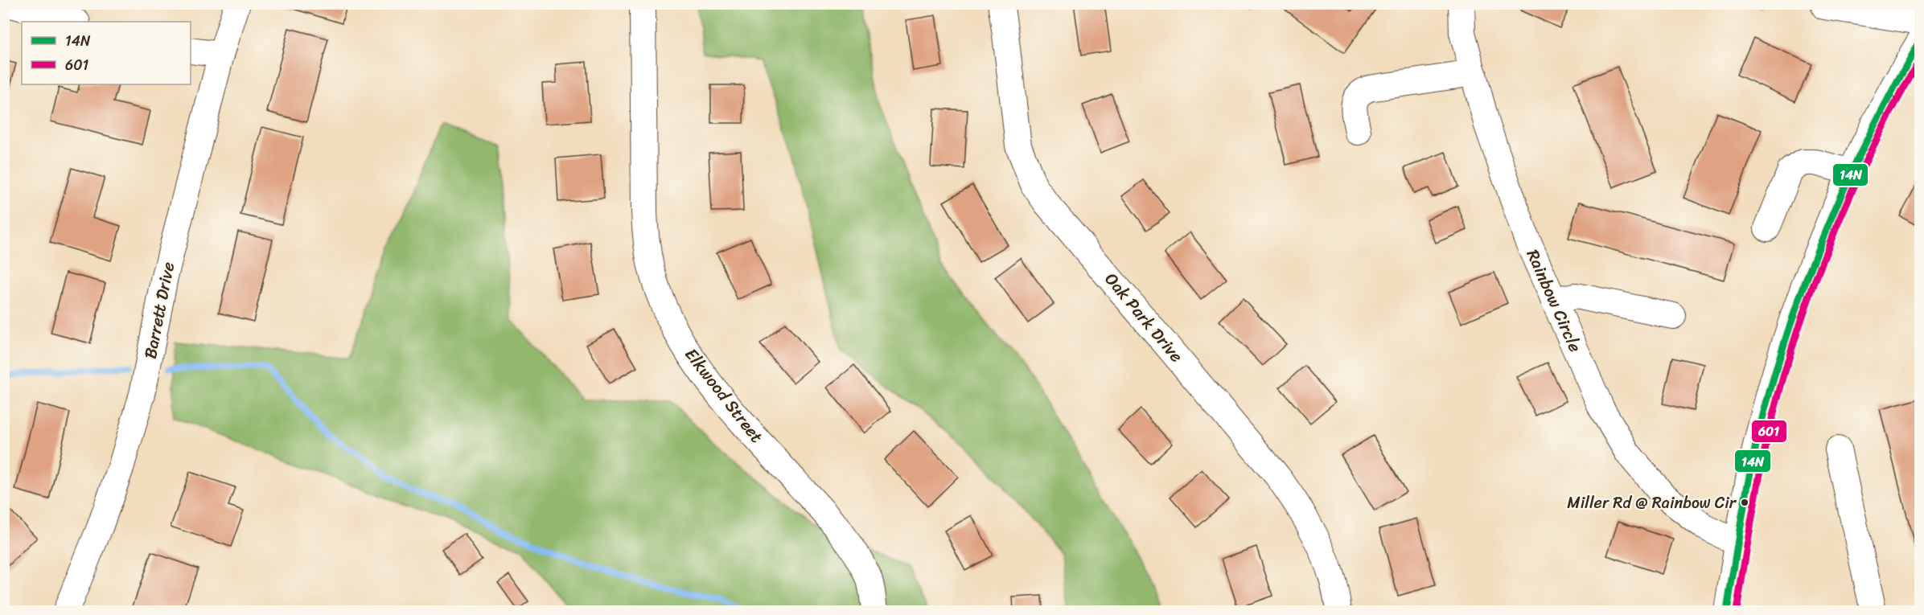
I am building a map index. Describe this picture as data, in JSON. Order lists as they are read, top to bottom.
{
  "streets": {
    "street": [
      "Rainbow Circle",
      "Barrett Drive",
      "Oak Park Drive",
      "Elkwood Street"
    ]
  },
  "places": ["Miller Rd @ Rainbow Cir"],
  "lines": ["transit line 14N", "transit line 601"],
  "legend": ["14N", "601"]
}
